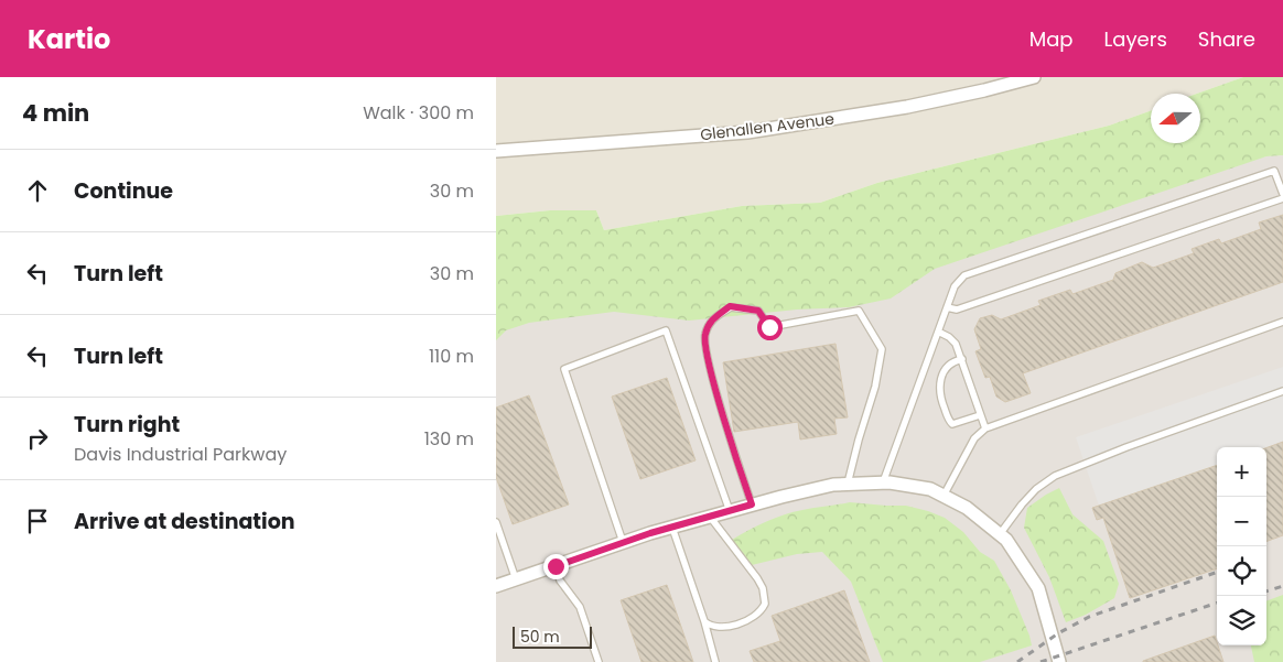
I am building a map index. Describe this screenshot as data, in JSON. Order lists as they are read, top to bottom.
{
  "streets": {
    "street": ["Glenallen Avenue"]
  },
  "scale_bar": "50 m",
  "north": "left",
  "page": {
    "header": "Kartio",
    "nav": ["Map", "Layers", "Share"],
    "heading": ["4 min", "Walk · 300 m"],
    "list": [
      ["Continue", "30 m"],
      ["Turn left", "30 m"],
      ["Turn left", "110 m"],
      ["Turn right", "Davis Industrial Parkway", "130 m"],
      "Arrive at destination"
    ],
    "map_buttons": ["+", "−"],
    "scale": "50 m"
  }
}
